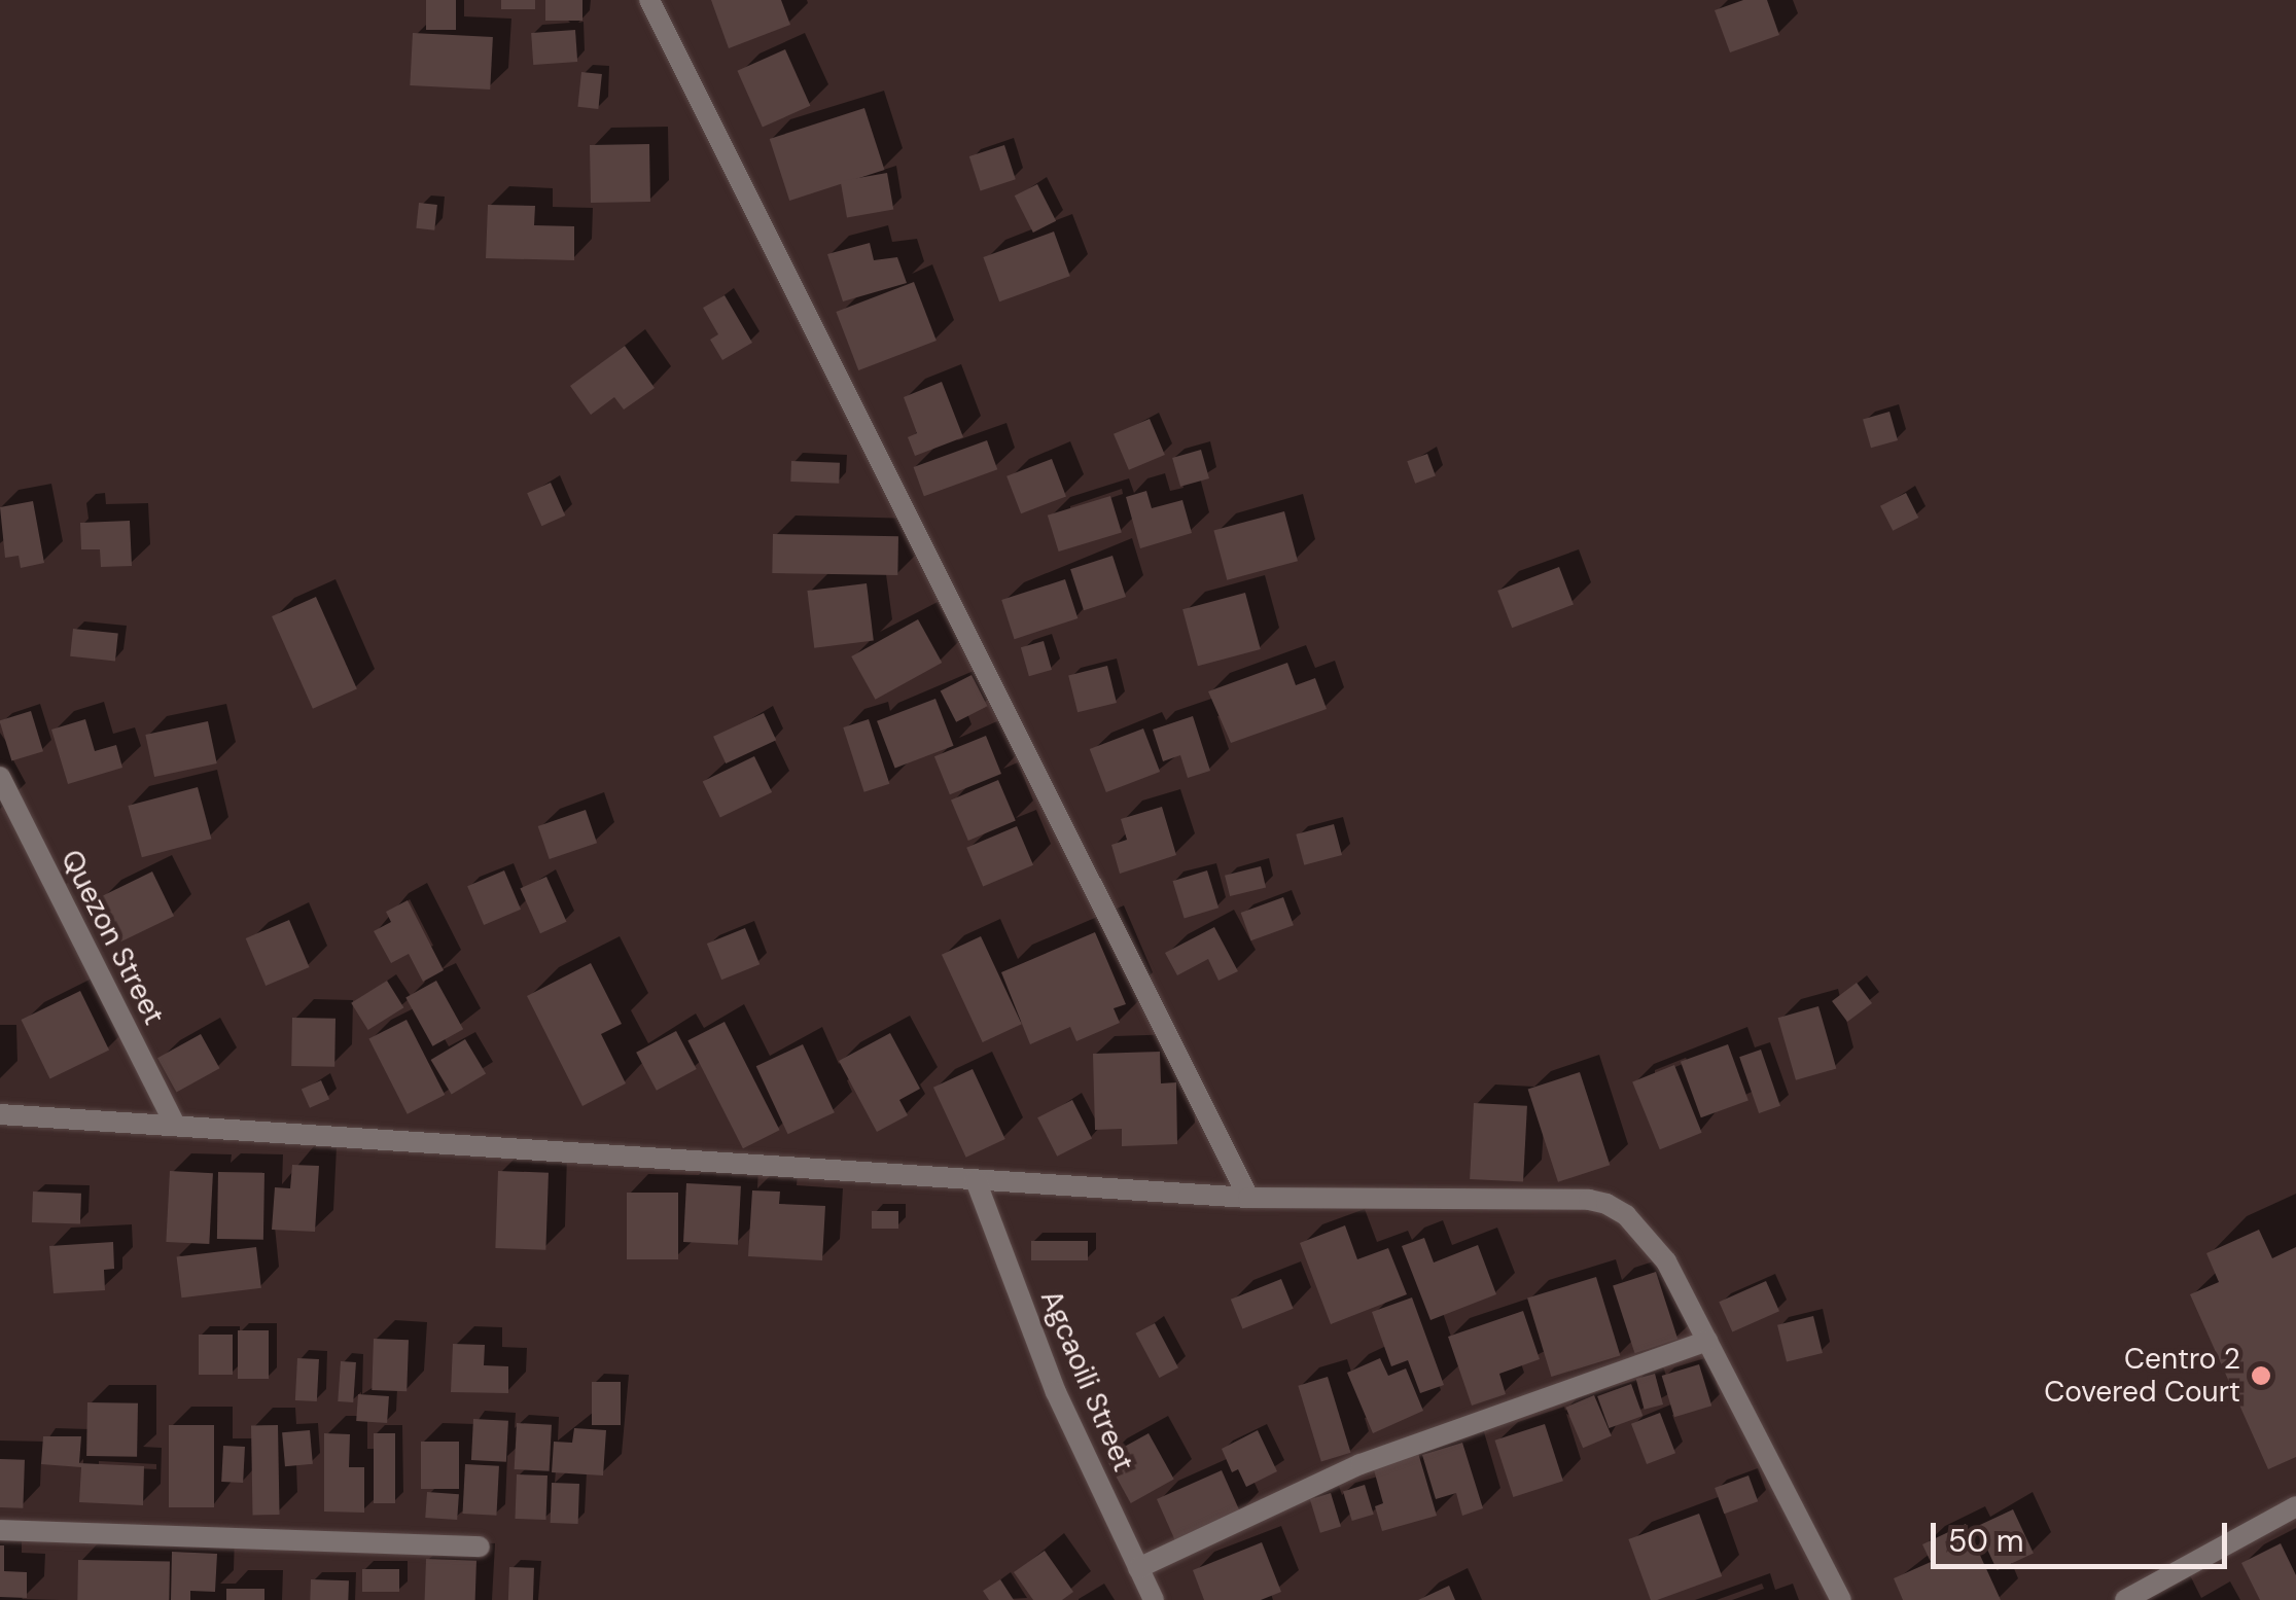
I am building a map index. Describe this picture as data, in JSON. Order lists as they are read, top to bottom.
{
  "streets": {
    "street": ["Quezon Street", "Agcaoili Street"]
  },
  "places": ["Centro 2 Covered Court"],
  "scale_bar": "50 m"
}
